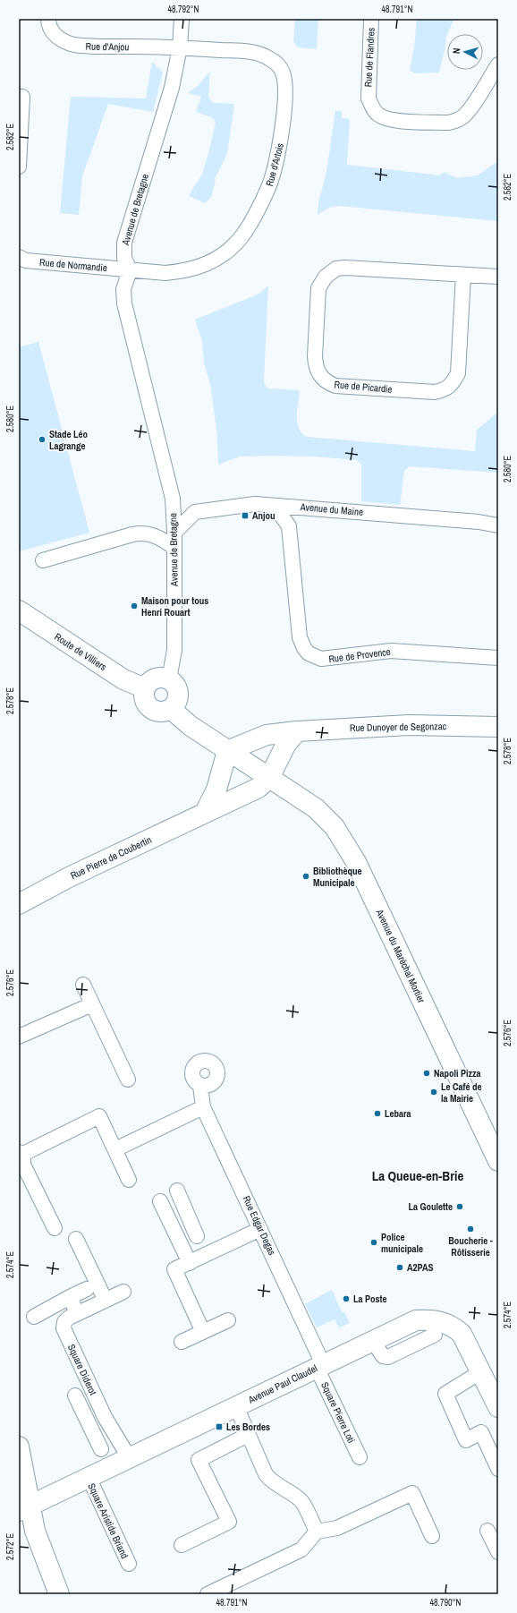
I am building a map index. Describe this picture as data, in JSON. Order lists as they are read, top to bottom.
{
  "streets": {
    "street": [
      "Rue d'Anjou",
      "Rue de Flandres",
      "Rue d'Artois",
      "Avenue de Bretagne",
      "Rue de Normandie",
      "Rue de Picardie",
      "Avenue du Maine",
      "Route de Villiers",
      "Rue de Provence",
      "Rue Dunoyer de Segonzac",
      "Rue Pierre de Coubertin",
      "Avenue du Maréchal Mortier",
      "Rue Edgar Degas",
      "Square Diderot",
      "Avenue Paul Claudel",
      "Square Pierre Loti",
      "Square Aristide Briand"
    ]
  },
  "crossings": [
    ["Rue d'Anjou", "Rue d'Artois"],
    ["Rue d'Anjou", "Avenue de Bretagne"],
    ["Rue d'Artois", "Avenue de Bretagne"],
    ["Rue d'Artois", "Rue de Normandie"],
    ["Avenue de Bretagne", "Rue de Normandie"],
    ["Avenue de Bretagne", "Avenue du Maine"],
    ["Avenue de Bretagne", "Route de Villiers"],
    ["Avenue du Maine", "Rue de Provence"],
    ["Rue Dunoyer de Segonzac", "Avenue du Maréchal Mortier"],
    ["Rue Pierre de Coubertin", "Avenue du Maréchal Mortier"],
    ["Rue Edgar Degas", "Avenue Paul Claudel"],
    ["Rue Edgar Degas", "Square Pierre Loti"],
    ["Square Diderot", "Avenue Paul Claudel"],
    ["Avenue Paul Claudel", "Square Pierre Loti"],
    ["Avenue Paul Claudel", "Square Aristide Briand"]
  ],
  "districts": ["La Queue-en-Brie"],
  "places": {
    "other": [
      "Stade Léo Lagrange",
      "Maison pour tous Henri Rouart",
      "Bibliothèque Municipale",
      "Napoli Pizza",
      "Le Café de la Mairie",
      "Lebara",
      "La Goulette",
      "Boucherie - Rôtisserie",
      "Police municipale",
      "A2PAS",
      "La Poste"
    ],
    "transit": ["Anjou", "Les Bordes"]
  },
  "north": "left",
  "coordinates": [
    "48.792°N",
    "48.791°N",
    "2.582°E",
    "2.580°E",
    "2.578°E",
    "2.576°E",
    "2.574°E",
    "2.572°E",
    "48.790°N"
  ]
}
